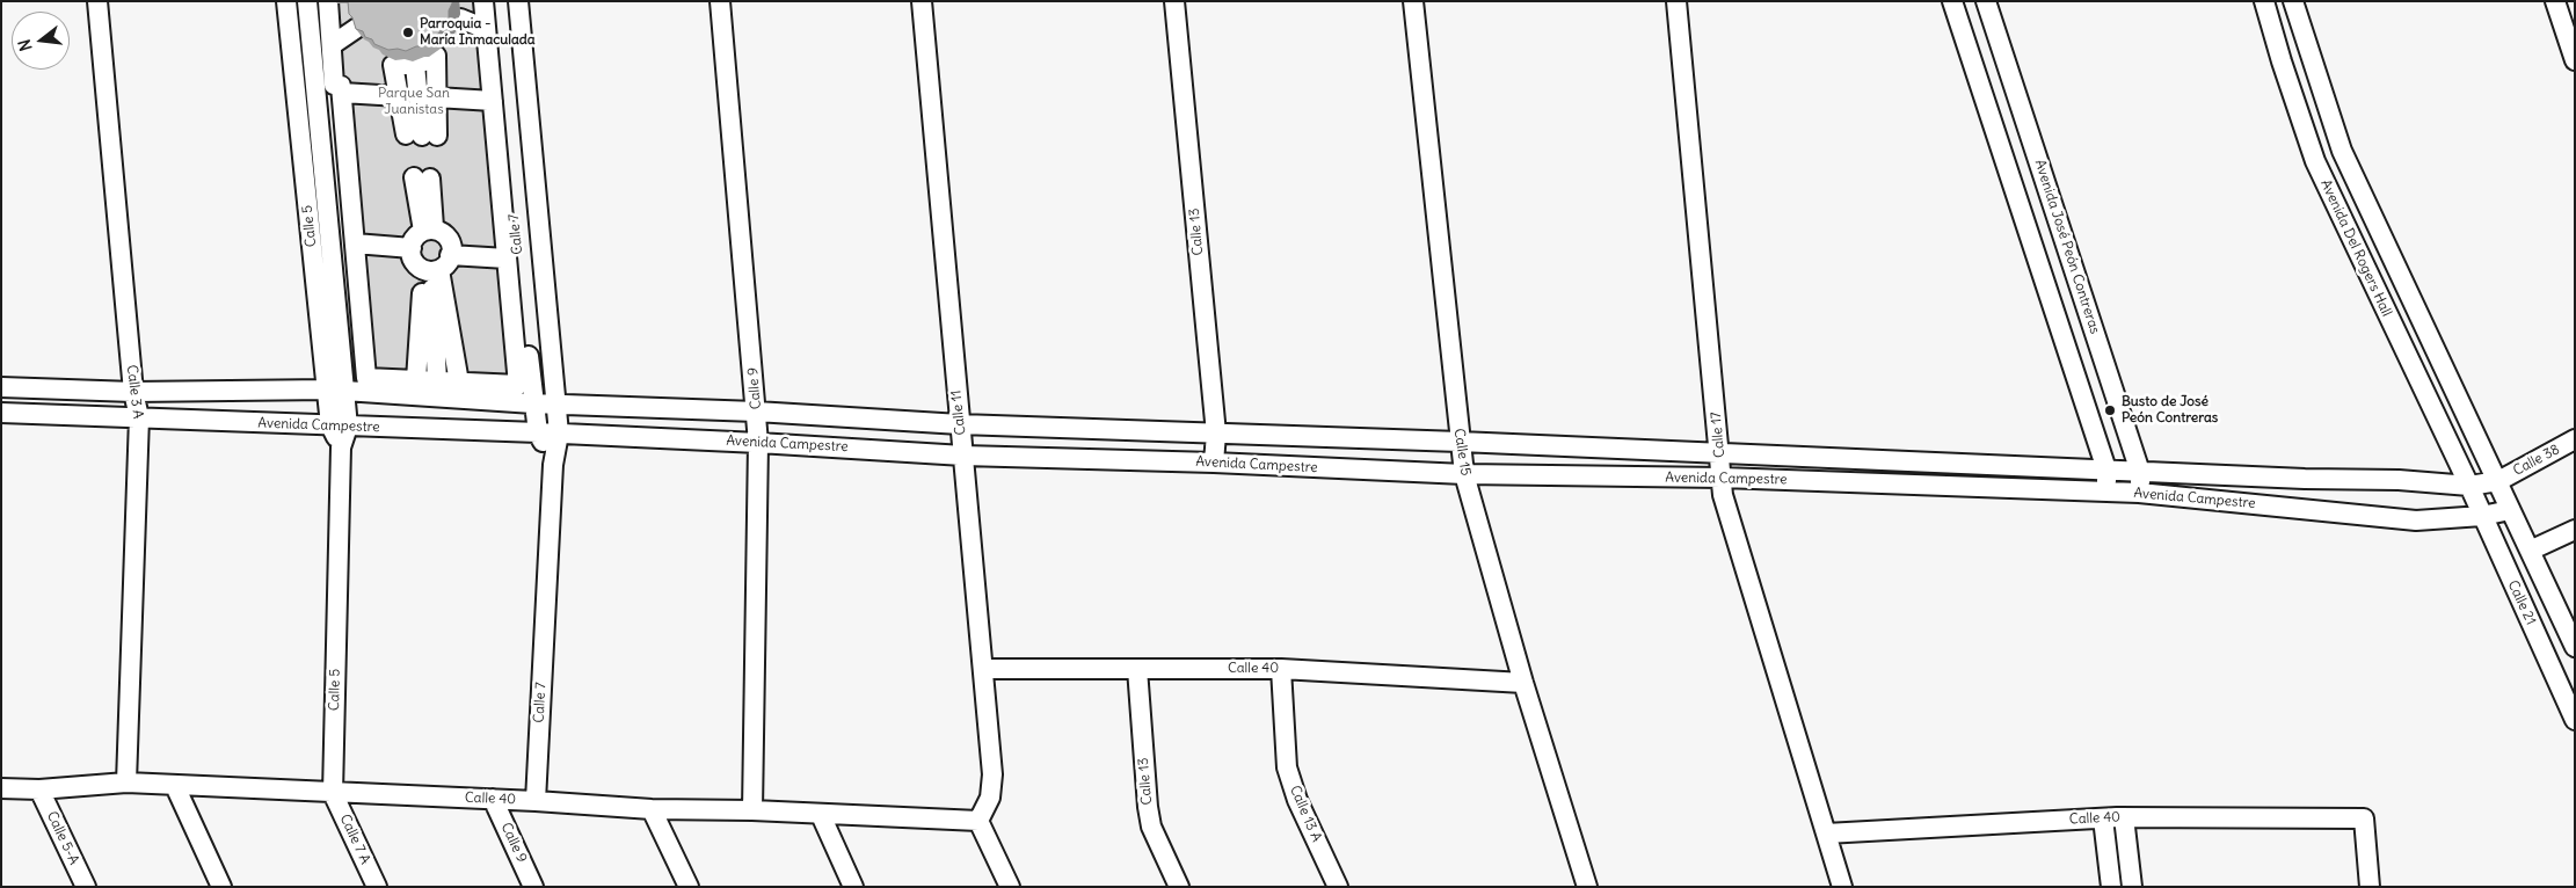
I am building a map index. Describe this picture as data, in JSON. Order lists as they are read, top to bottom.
{
  "streets": {
    "street": [
      "Calle 5",
      "Calle 13",
      "Calle 7",
      "Avenida José Peón Contreras",
      "Avenida Del Rogers Hall",
      "Calle 9",
      "Calle 3 A",
      "Calle 11",
      "Avenida Campestre",
      "Calle 17",
      "Calle 15",
      "Calle 38",
      "Calle 21",
      "Calle 40",
      "Calle 13 A",
      "Calle 5-A",
      "Calle 7 A"
    ]
  },
  "crossings": [
    ["Calle 5", "Avenida Campestre"],
    ["Calle 5", "Calle 40"],
    ["Calle 5", "Calle 7 A"],
    ["Calle 13", "Avenida Campestre"],
    ["Calle 13", "Calle 40"],
    ["Calle 7", "Avenida Campestre"],
    ["Calle 7", "Calle 40"],
    ["Avenida José Peón Contreras", "Avenida Campestre"],
    ["Avenida Del Rogers Hall", "Avenida Campestre"],
    ["Avenida Del Rogers Hall", "Calle 38"],
    ["Avenida Del Rogers Hall", "Calle 21"],
    ["Calle 9", "Avenida Campestre"],
    ["Calle 9", "Calle 40"],
    ["Calle 3 A", "Avenida Campestre"],
    ["Calle 3 A", "Calle 40"],
    ["Calle 11", "Avenida Campestre"],
    ["Calle 11", "Calle 40"],
    ["Avenida Campestre", "Calle 17"],
    ["Avenida Campestre", "Calle 15"],
    ["Avenida Campestre", "Calle 38"],
    ["Avenida Campestre", "Calle 21"],
    ["Calle 17", "Calle 40"],
    ["Calle 15", "Calle 40"],
    ["Calle 38", "Calle 21"],
    ["Calle 40", "Calle 13 A"],
    ["Calle 40", "Calle 5-A"],
    ["Calle 40", "Calle 7 A"]
  ],
  "parks": ["Parque San Juanistas"],
  "places": ["Parroquia - María Inmaculada", "Busto de José Peón Contreras"],
  "north": "left"
}
